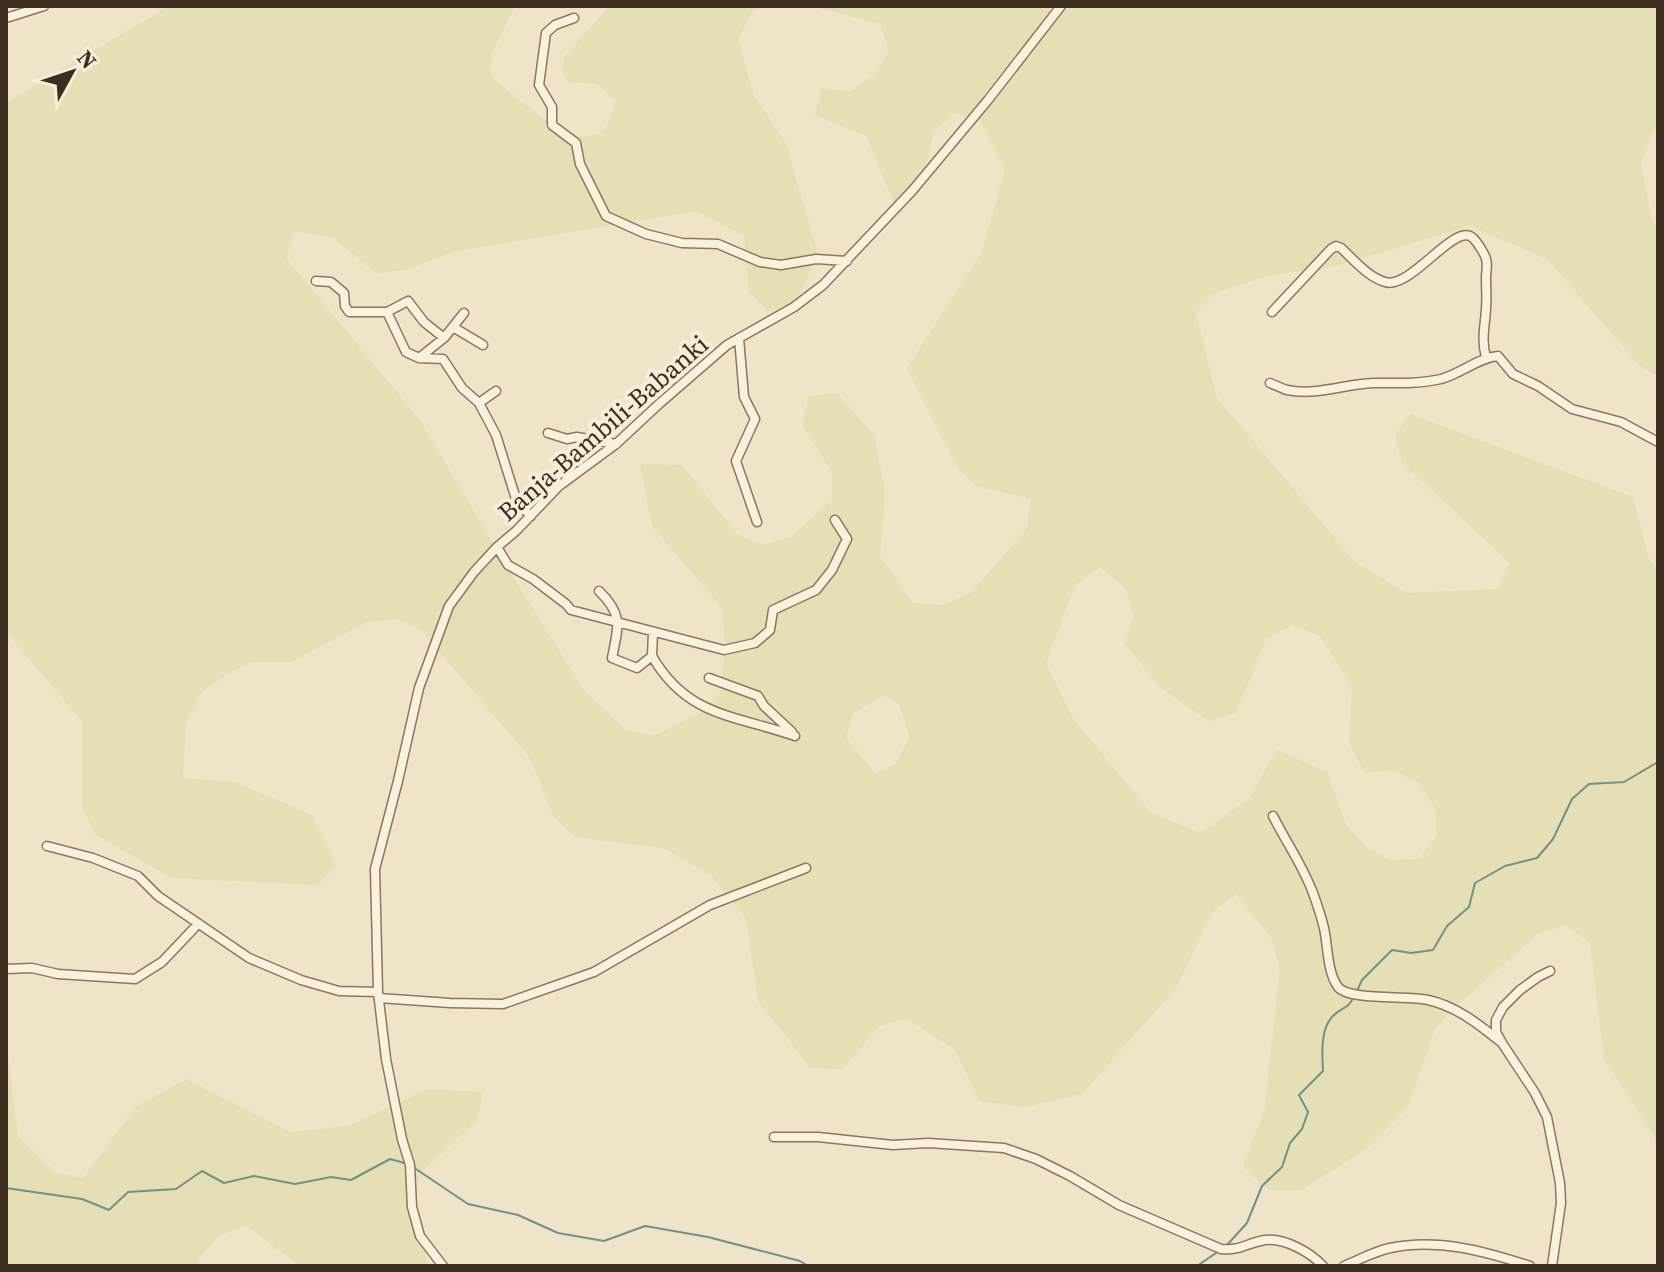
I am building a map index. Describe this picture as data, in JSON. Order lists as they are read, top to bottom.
{
  "streets": {
    "street": ["Banja-Bambili-Babanki"]
  },
  "north": "top right"
}
